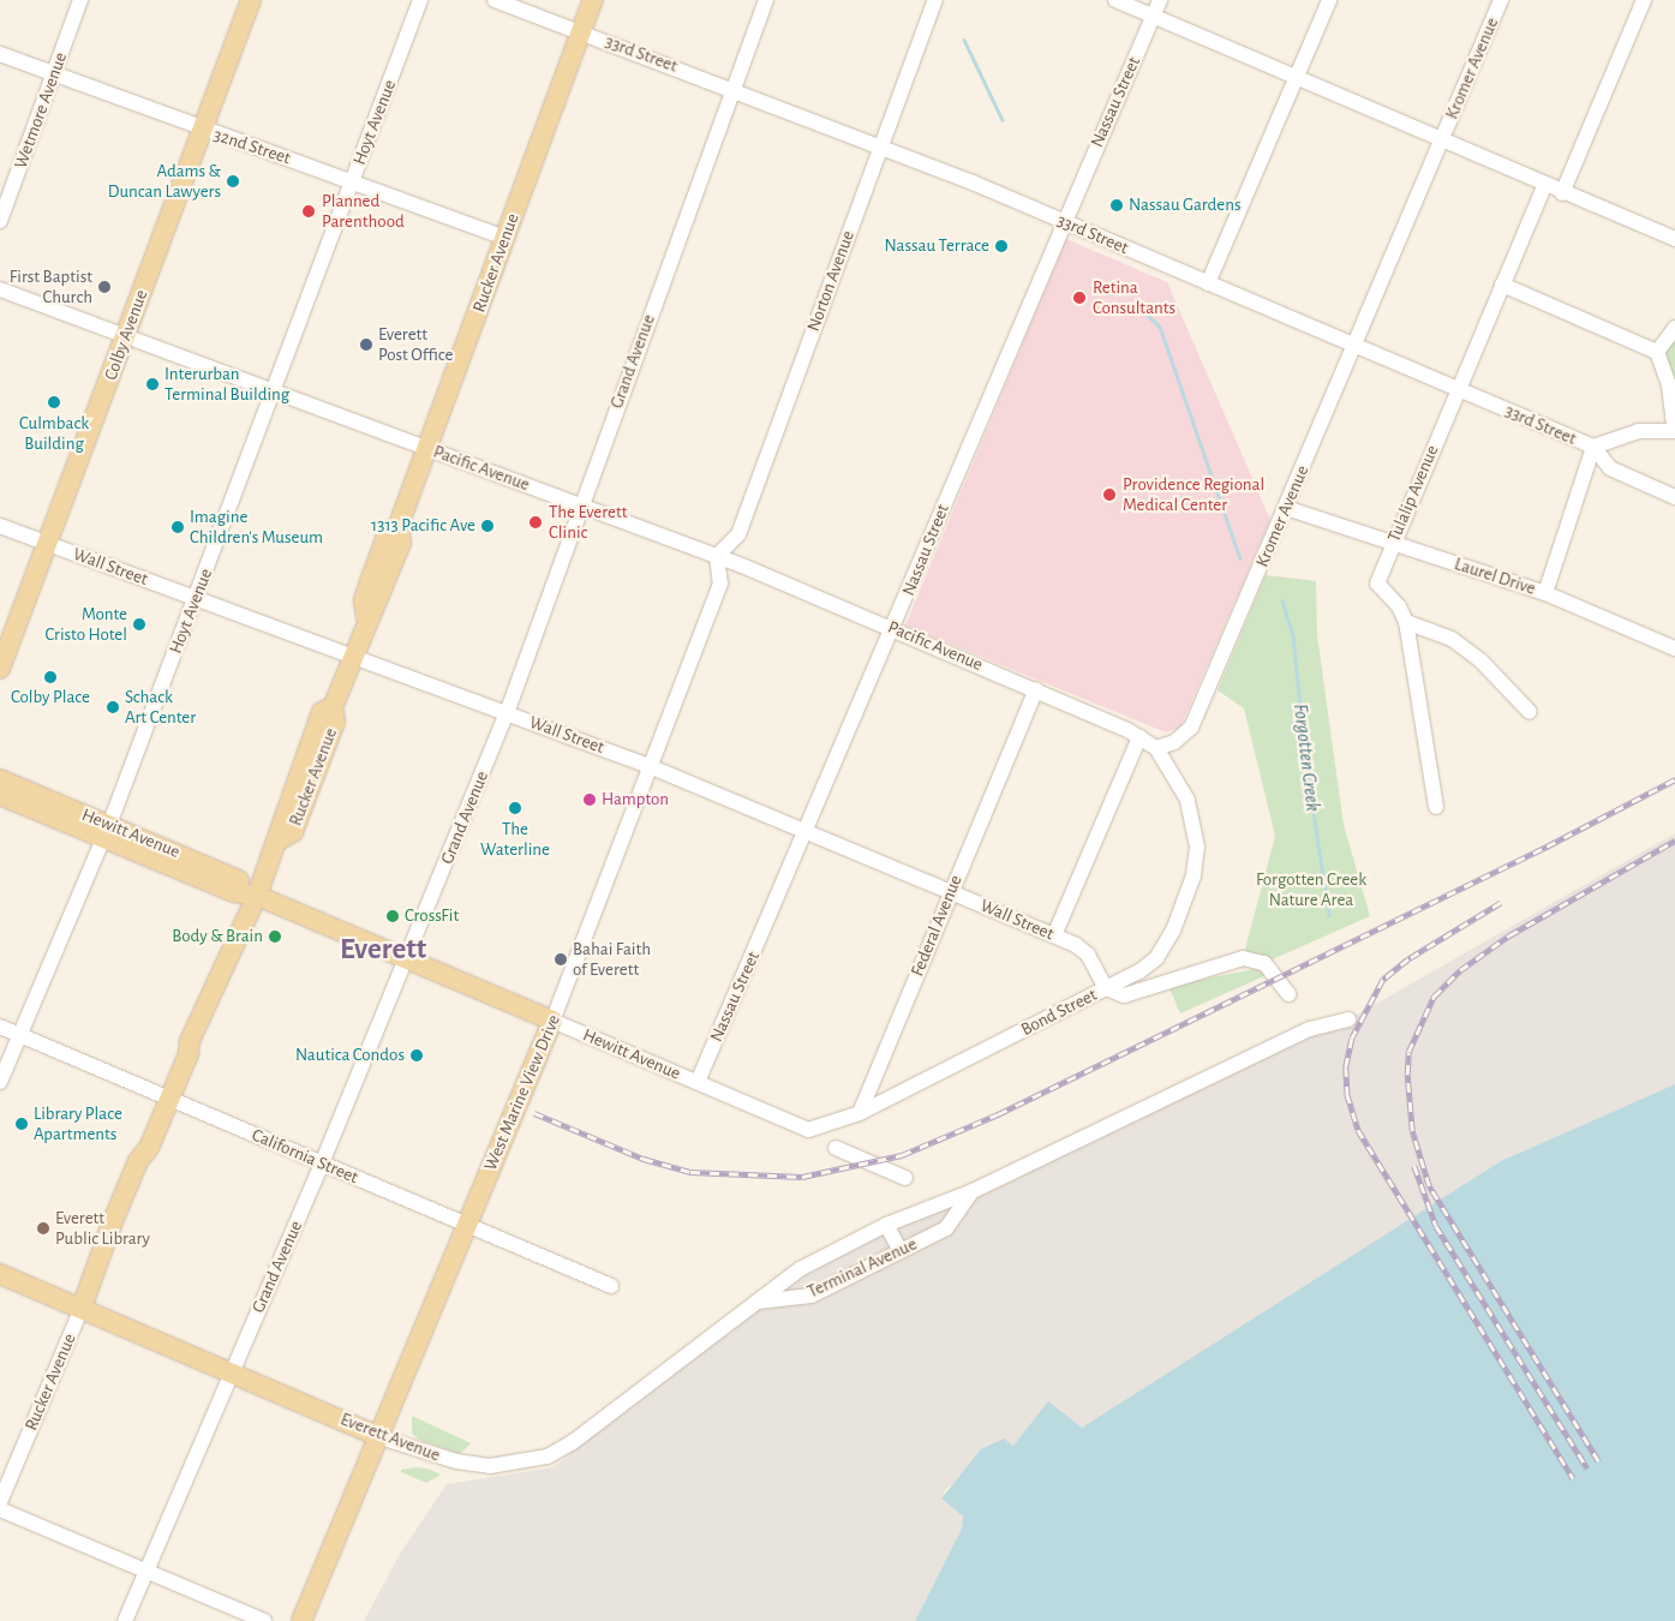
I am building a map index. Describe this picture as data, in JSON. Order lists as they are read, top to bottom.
{
  "streets": {
    "main road": [
      "Rucker Avenue",
      "Colby Avenue",
      "Hewitt Avenue",
      "West Marine View Drive",
      "Everett Avenue"
    ],
    "street": [
      "33rd Street",
      "Kromer Avenue",
      "Nassau Street",
      "Wetmore Avenue",
      "Hoyt Avenue",
      "32nd Street",
      "Norton Avenue",
      "Grand Avenue",
      "Pacific Avenue",
      "Tulalip Avenue",
      "Wall Street",
      "Laurel Drive",
      "Federal Avenue",
      "Bond Street",
      "California Street",
      "Terminal Avenue"
    ]
  },
  "crossings": [
    ["33rd Street", "Kromer Avenue"],
    ["33rd Street", "Nassau Street"],
    ["33rd Street", "Rucker Avenue"],
    ["33rd Street", "Norton Avenue"],
    ["33rd Street", "Grand Avenue"],
    ["33rd Street", "Tulalip Avenue"],
    ["33rd Street", "Laurel Drive"],
    ["Kromer Avenue", "Pacific Avenue"],
    ["Kromer Avenue", "Laurel Drive"],
    ["Nassau Street", "Pacific Avenue"],
    ["Nassau Street", "Wall Street"],
    ["Nassau Street", "Hewitt Avenue"],
    ["Wetmore Avenue", "32nd Street"],
    ["Hoyt Avenue", "32nd Street"],
    ["Hoyt Avenue", "Pacific Avenue"],
    ["Hoyt Avenue", "Wall Street"],
    ["Hoyt Avenue", "Hewitt Avenue"],
    ["Hoyt Avenue", "California Street"],
    ["32nd Street", "Rucker Avenue"],
    ["32nd Street", "Colby Avenue"],
    ["Rucker Avenue", "Pacific Avenue"],
    ["Rucker Avenue", "Wall Street"],
    ["Rucker Avenue", "Hewitt Avenue"],
    ["Rucker Avenue", "California Street"],
    ["Rucker Avenue", "Everett Avenue"],
    ["Norton Avenue", "Pacific Avenue"],
    ["Norton Avenue", "West Marine View Drive"],
    ["Colby Avenue", "Pacific Avenue"],
    ["Colby Avenue", "Wall Street"],
    ["Grand Avenue", "Pacific Avenue"],
    ["Grand Avenue", "Wall Street"],
    ["Grand Avenue", "Hewitt Avenue"],
    ["Grand Avenue", "California Street"],
    ["Grand Avenue", "Everett Avenue"],
    ["Pacific Avenue", "Federal Avenue"],
    ["Pacific Avenue", "West Marine View Drive"],
    ["Tulalip Avenue", "Laurel Drive"],
    ["Wall Street", "Federal Avenue"],
    ["Wall Street", "Bond Street"],
    ["Wall Street", "West Marine View Drive"],
    ["Hewitt Avenue", "Federal Avenue"],
    ["Hewitt Avenue", "Bond Street"],
    ["Hewitt Avenue", "West Marine View Drive"],
    ["Federal Avenue", "Bond Street"],
    ["West Marine View Drive", "California Street"],
    ["West Marine View Drive", "Everett Avenue"],
    ["Terminal Avenue", "Everett Avenue"]
  ],
  "districts": ["Everett"],
  "water": ["Forgotten Creek"],
  "parks": ["Forgotten Creek Nature Area"],
  "places": [
    "Adams & Duncan Lawyers",
    "Nassau Gardens",
    "Planned Parenthood",
    "Nassau Terrace",
    "First Baptist Church",
    "Retina Consultants",
    "Everett Post Office",
    "Interurban Terminal Building",
    "Culmback Building",
    "Providence Regional Medical Center",
    "The Everett Clinic",
    "1313 Pacific Ave",
    "Imagine Children's Museum",
    "Monte Cristo Hotel",
    "Colby Place",
    "Schack Art Center",
    "Hampton",
    "The Waterline",
    "CrossFit",
    "Body & Brain",
    "Bahai Faith of Everett",
    "Nautica Condos",
    "Library Place Apartments",
    "Everett Public Library"
  ]
}
